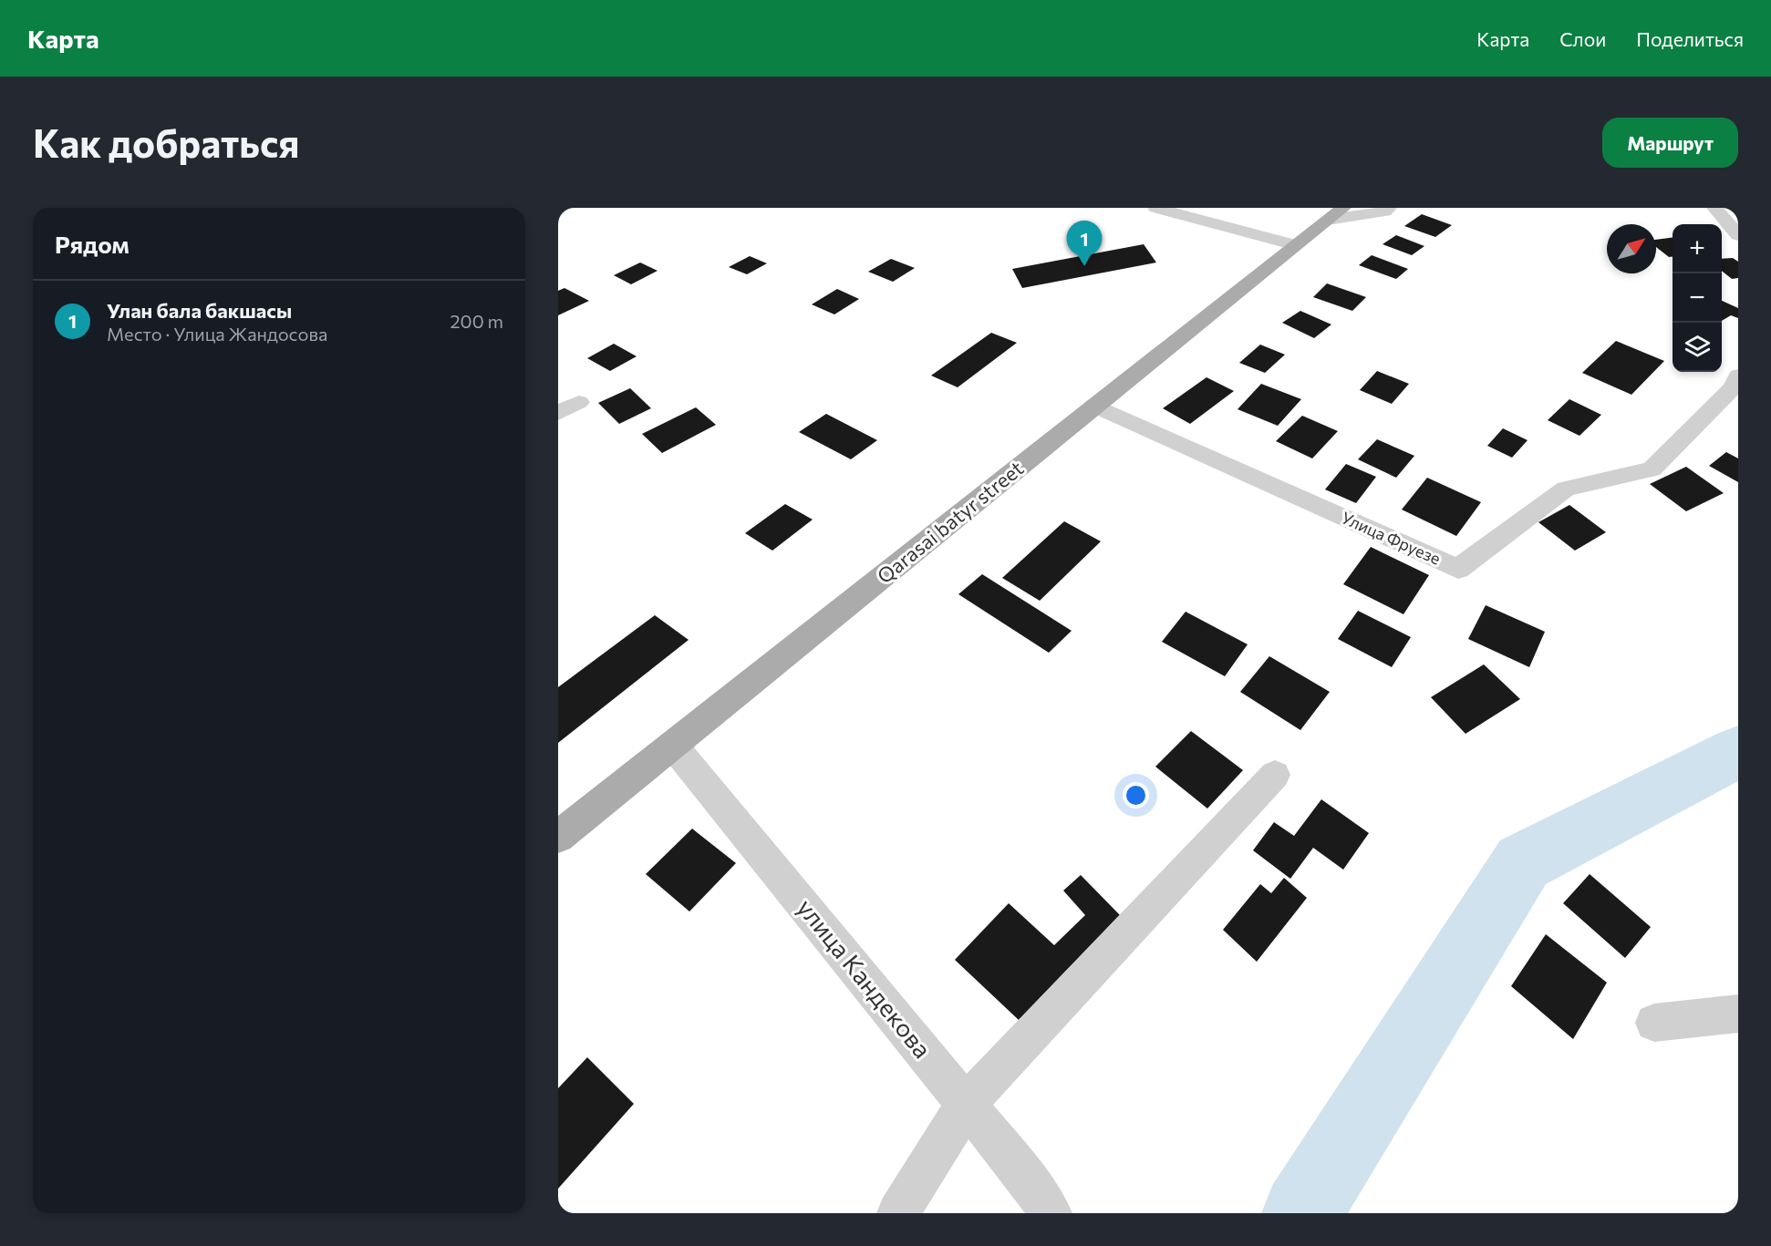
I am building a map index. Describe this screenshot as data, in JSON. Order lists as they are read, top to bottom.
{
  "streets": {
    "main road": ["Qarasai batyr street"],
    "street": ["Улица Фруезе", "улица Кандекова"]
  },
  "crossings": [
    ["Qarasai batyr street", "Улица Фруезе"],
    ["Qarasai batyr street", "улица Кандекова"]
  ],
  "north": "top right",
  "page": {
    "header": "Карта",
    "nav": ["Карта", "Слои", "Поделиться"],
    "buttons": "Маршрут",
    "title": "Как добраться",
    "heading": "Рядом",
    "pins": "1",
    "map_buttons": ["+", "−"],
    "list": [
      {
        "mark": "1",
        "name": "Улан бала бакшасы",
        "note": "Место · Улица Жандосова",
        "value": "200 m"
      }
    ]
  }
}
